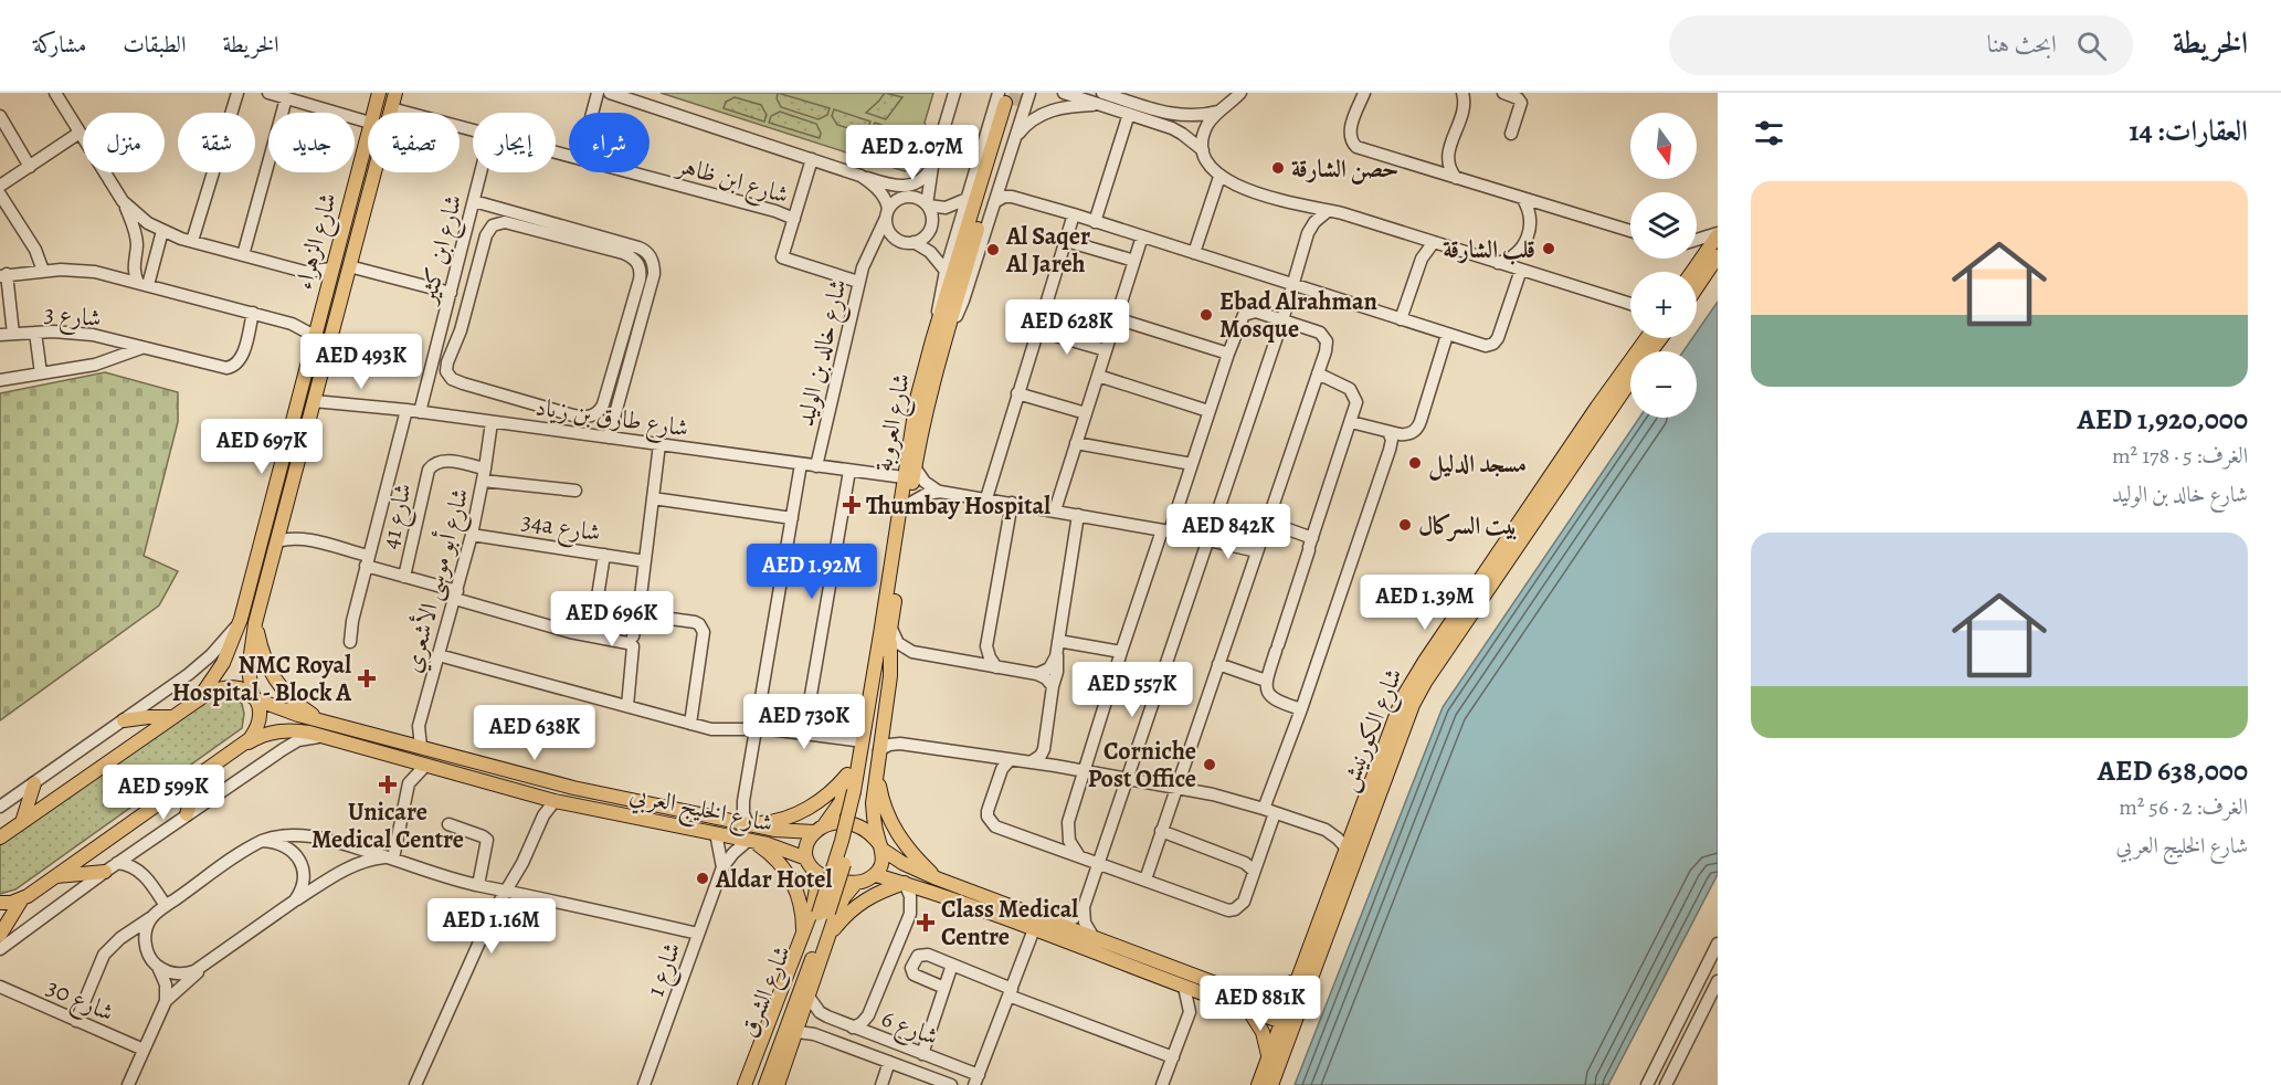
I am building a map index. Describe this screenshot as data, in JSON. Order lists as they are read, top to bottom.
{
  "streets": {
    "main road": [
      "شارع الزهراء",
      "شارع العروبة",
      "شارع الكورنيش",
      "شارع الخليج العربي",
      "شارع الشرق"
    ],
    "street": [
      "شارع ابن ظاهر",
      "شارع ابن كثير",
      "شارع 3",
      "شارع خالد بن الوليد",
      "شارع طارق بن زياد",
      "شارع 41",
      "34a شارع",
      "شارع أبو موسى الأشعري",
      "شارع 1",
      "شارع 30",
      "شارع 6"
    ]
  },
  "crossings": [
    ["شارع ابن ظاهر", "شارع الزهراء"],
    ["شارع ابن ظاهر", "شارع خالد بن الوليد"],
    ["شارع الزهراء", "شارع طارق بن زياد"],
    ["شارع الزهراء", "شارع الخليج العربي"],
    ["شارع ابن كثير", "شارع طارق بن زياد"],
    ["شارع خالد بن الوليد", "شارع طارق بن زياد"],
    ["شارع طارق بن زياد", "شارع العروبة"],
    ["شارع طارق بن زياد", "شارع أبو موسى الأشعري"],
    ["شارع العروبة", "شارع الشرق"],
    ["شارع 41", "شارع أبو موسى الأشعري"],
    ["34a شارع", "شارع أبو موسى الأشعري"],
    ["شارع أبو موسى الأشعري", "شارع الخليج العربي"],
    ["شارع الخليج العربي", "شارع 1"]
  ],
  "places": {
    "other": [
      "حصن الشارقة",
      "قلب الشارقة",
      "Al Saqer Al Jareh",
      "Ebad Alrahman Mosque",
      "مسجد الدليل",
      "بيت السركال",
      "Corniche Post Office",
      "Aldar Hotel"
    ],
    "health": [
      "Thumbay Hospital",
      "NMC Royal Hospital - Block A",
      "Unicare Medical Centre",
      "Class Medical Centre"
    ]
  },
  "north": "bottom",
  "page": {
    "header": "الخريطة",
    "search": "ابحث هنا",
    "nav": ["الخريطة", "الطبقات", "مشاركة"],
    "heading": "العقارات: 14",
    "map_buttons": ["+", "−"],
    "chip": [
      "شراء",
      "إيجار",
      "تصفية",
      "جديد",
      "شقة",
      "منزل"
    ],
    "price": [
      "AED 2.07M",
      "AED 628K",
      "AED 493K",
      "AED 697K",
      "AED 842K",
      "AED 1.92M",
      "AED 1.39M",
      "AED 696K",
      "AED 557K",
      "AED 730K",
      "AED 638K",
      "AED 599K",
      "AED 1.16M",
      "AED 881K"
    ],
    "list": [
      {
        "name": "AED 1,920,000",
        "note": "الغرف: 5 · 178 m² · شارع خالد بن الوليد"
      },
      {
        "name": "AED 638,000",
        "note": "الغرف: 2 · 56 m² · شارع الخليج العربي"
      }
    ]
  }
}
